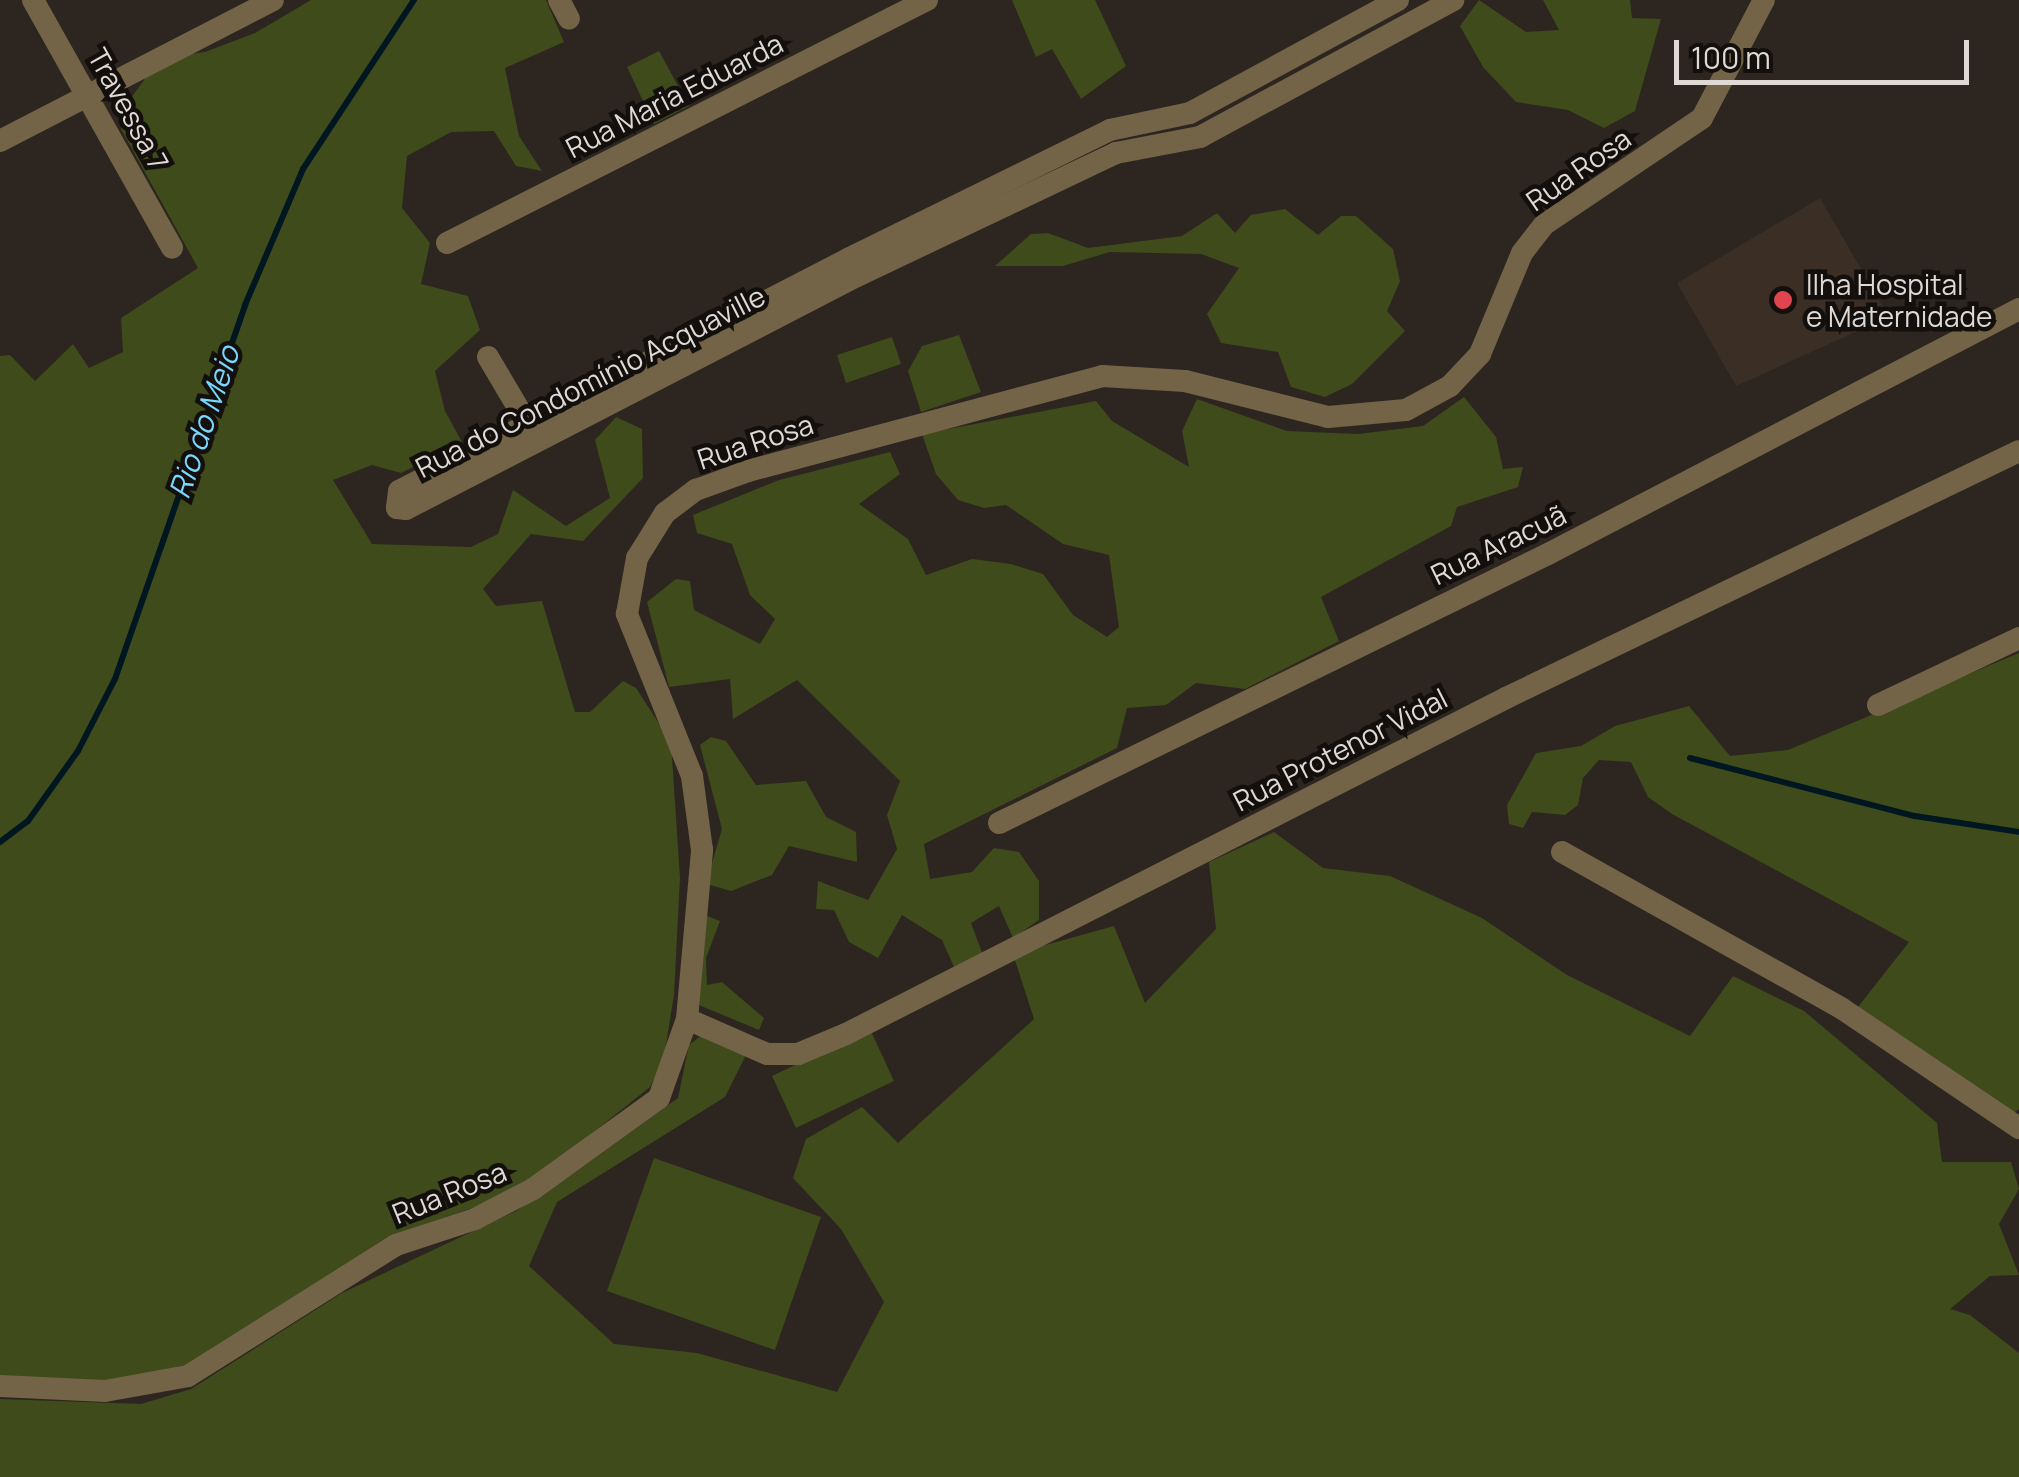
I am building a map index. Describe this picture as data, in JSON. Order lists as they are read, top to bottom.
{
  "streets": {
    "street": [
      "Rua Maria Eduarda",
      "Travessa 7",
      "Rua Rosa",
      "Rua do Condomínio Acquaville",
      "Rua Aracuã",
      "Rua Protenor Vidal"
    ]
  },
  "crossings": [
    ["Rua Rosa", "Rua Protenor Vidal"]
  ],
  "water": ["Rio do Meio"],
  "places": ["Ilha Hospital e Maternidade"],
  "scale_bar": "100 m"
}
